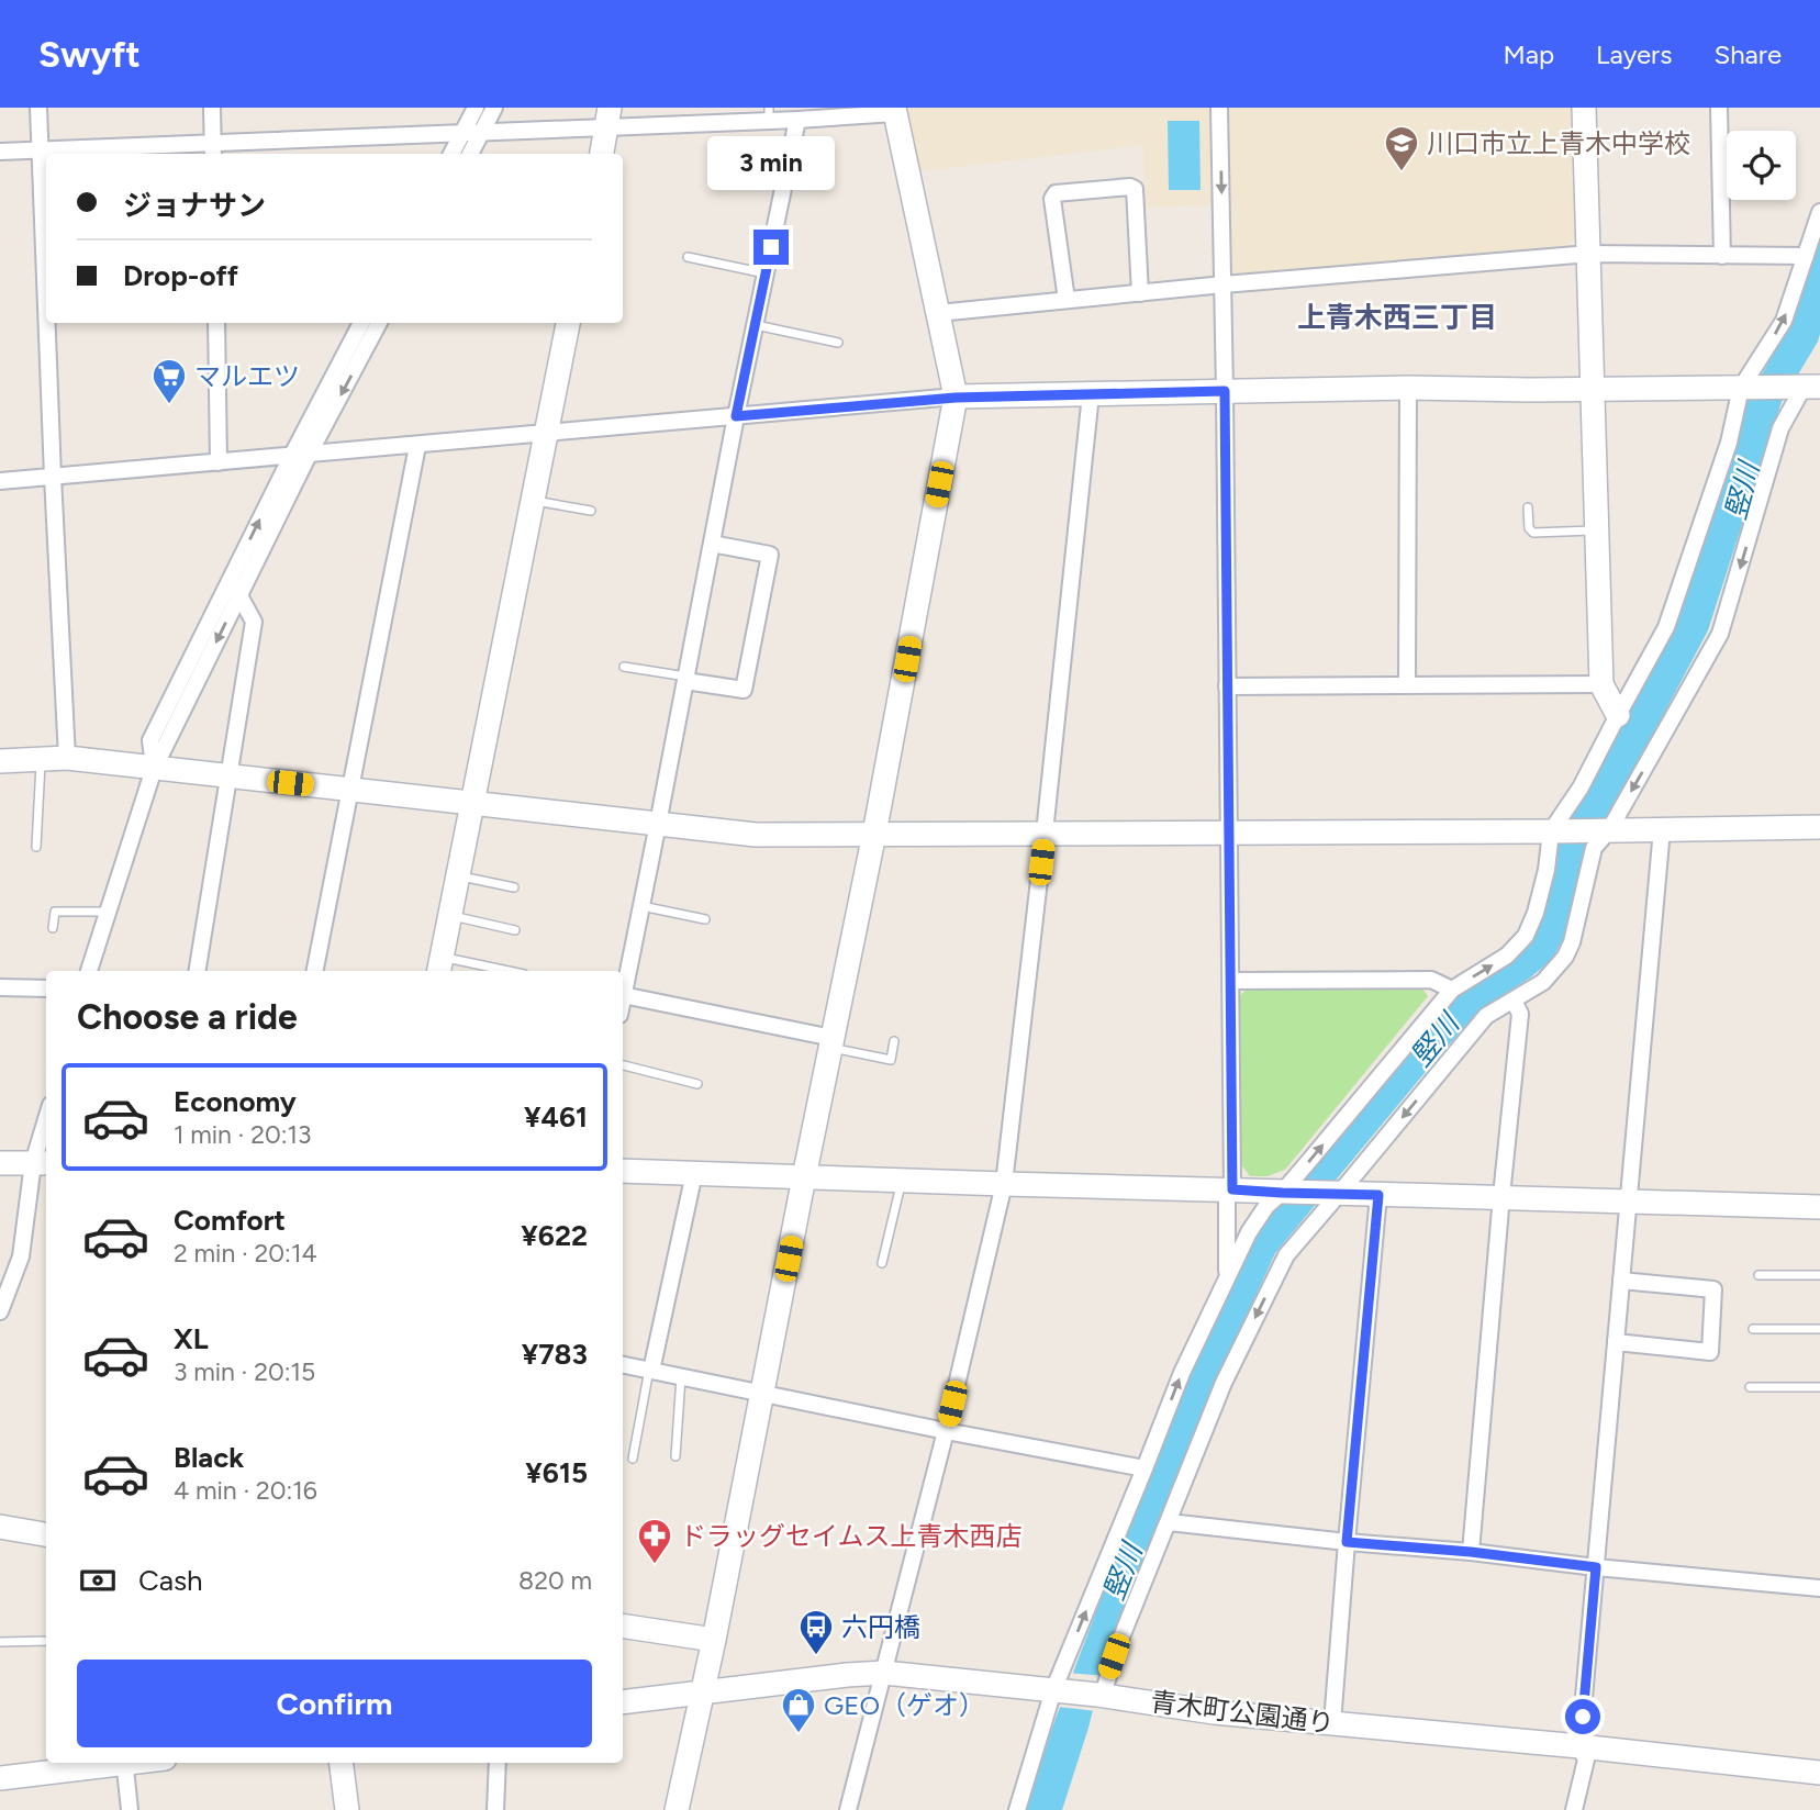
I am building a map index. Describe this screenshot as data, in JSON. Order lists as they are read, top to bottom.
{
  "streets": {
    "street": ["青木町公園通り"]
  },
  "districts": ["上青木西三丁目"],
  "water": ["竪川"],
  "places": {
    "school or university": ["川口市立上青木中学校"],
    "supermarket": ["マルエツ"],
    "pharmacy": ["ドラッグセイムス上青木西店"],
    "bus stop": ["六円橋"],
    "shop": ["GEO（ゲオ）"]
  },
  "page": {
    "header": "Swyft",
    "nav": ["Map", "Layers", "Share"],
    "bubble": "3 min",
    "banner": ["ジョナサン", "Drop-off"],
    "heading": "Choose a ride",
    "list": [
      {
        "name": "Economy",
        "note": "1 min · 20:13",
        "value": "¥461"
      },
      {
        "name": "Comfort",
        "note": "2 min · 20:14",
        "value": "¥622"
      },
      {
        "name": "XL",
        "note": "3 min · 20:15",
        "value": "¥783"
      },
      {
        "name": "Black",
        "note": "4 min · 20:16",
        "value": "¥615"
      }
    ],
    "pay": ["Cash", "820 m"],
    "buttons": "Confirm"
  }
}
